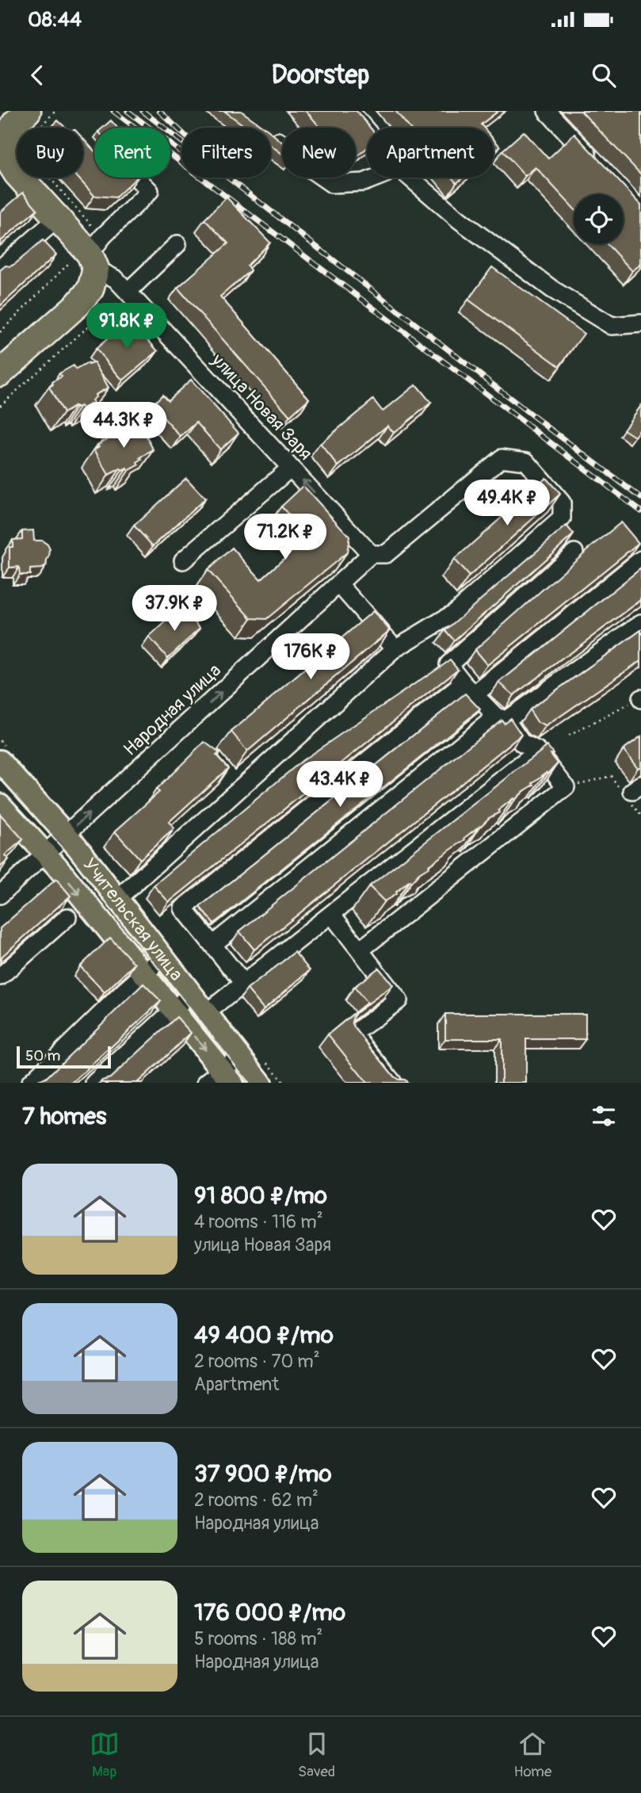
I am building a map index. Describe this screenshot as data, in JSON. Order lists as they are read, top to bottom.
{
  "streets": {
    "main road": ["Учительская улица"],
    "street": ["улица Новая Заря", "Народная улица"]
  },
  "crossings": [
    ["улица Новая Заря", "Народная улица"],
    ["Народная улица", "Учительская улица"]
  ],
  "scale_bar": "50 m",
  "page": {
    "status": "08:44",
    "header": "Doorstep",
    "chip": [
      "Buy",
      "Rent",
      "Filters",
      "New",
      "Apartment"
    ],
    "price": [
      "91.8K ₽",
      "44.3K ₽",
      "49.4K ₽",
      "71.2K ₽",
      "37.9K ₽",
      "176K ₽",
      "43.4K ₽"
    ],
    "scale": "50 m",
    "heading": "7 homes",
    "list": [
      {
        "name": "91 800 ₽/mo",
        "note": "4 rooms · 116 m² · улица Новая Заря"
      },
      {
        "name": "49 400 ₽/mo",
        "note": "2 rooms · 70 m² · Apartment"
      },
      {
        "name": "37 900 ₽/mo",
        "note": "2 rooms · 62 m² · Народная улица"
      },
      {
        "name": "176 000 ₽/mo",
        "note": "5 rooms · 188 m² · Народная улица"
      }
    ],
    "tabs": ["Map", "Saved", "Home"]
  }
}
